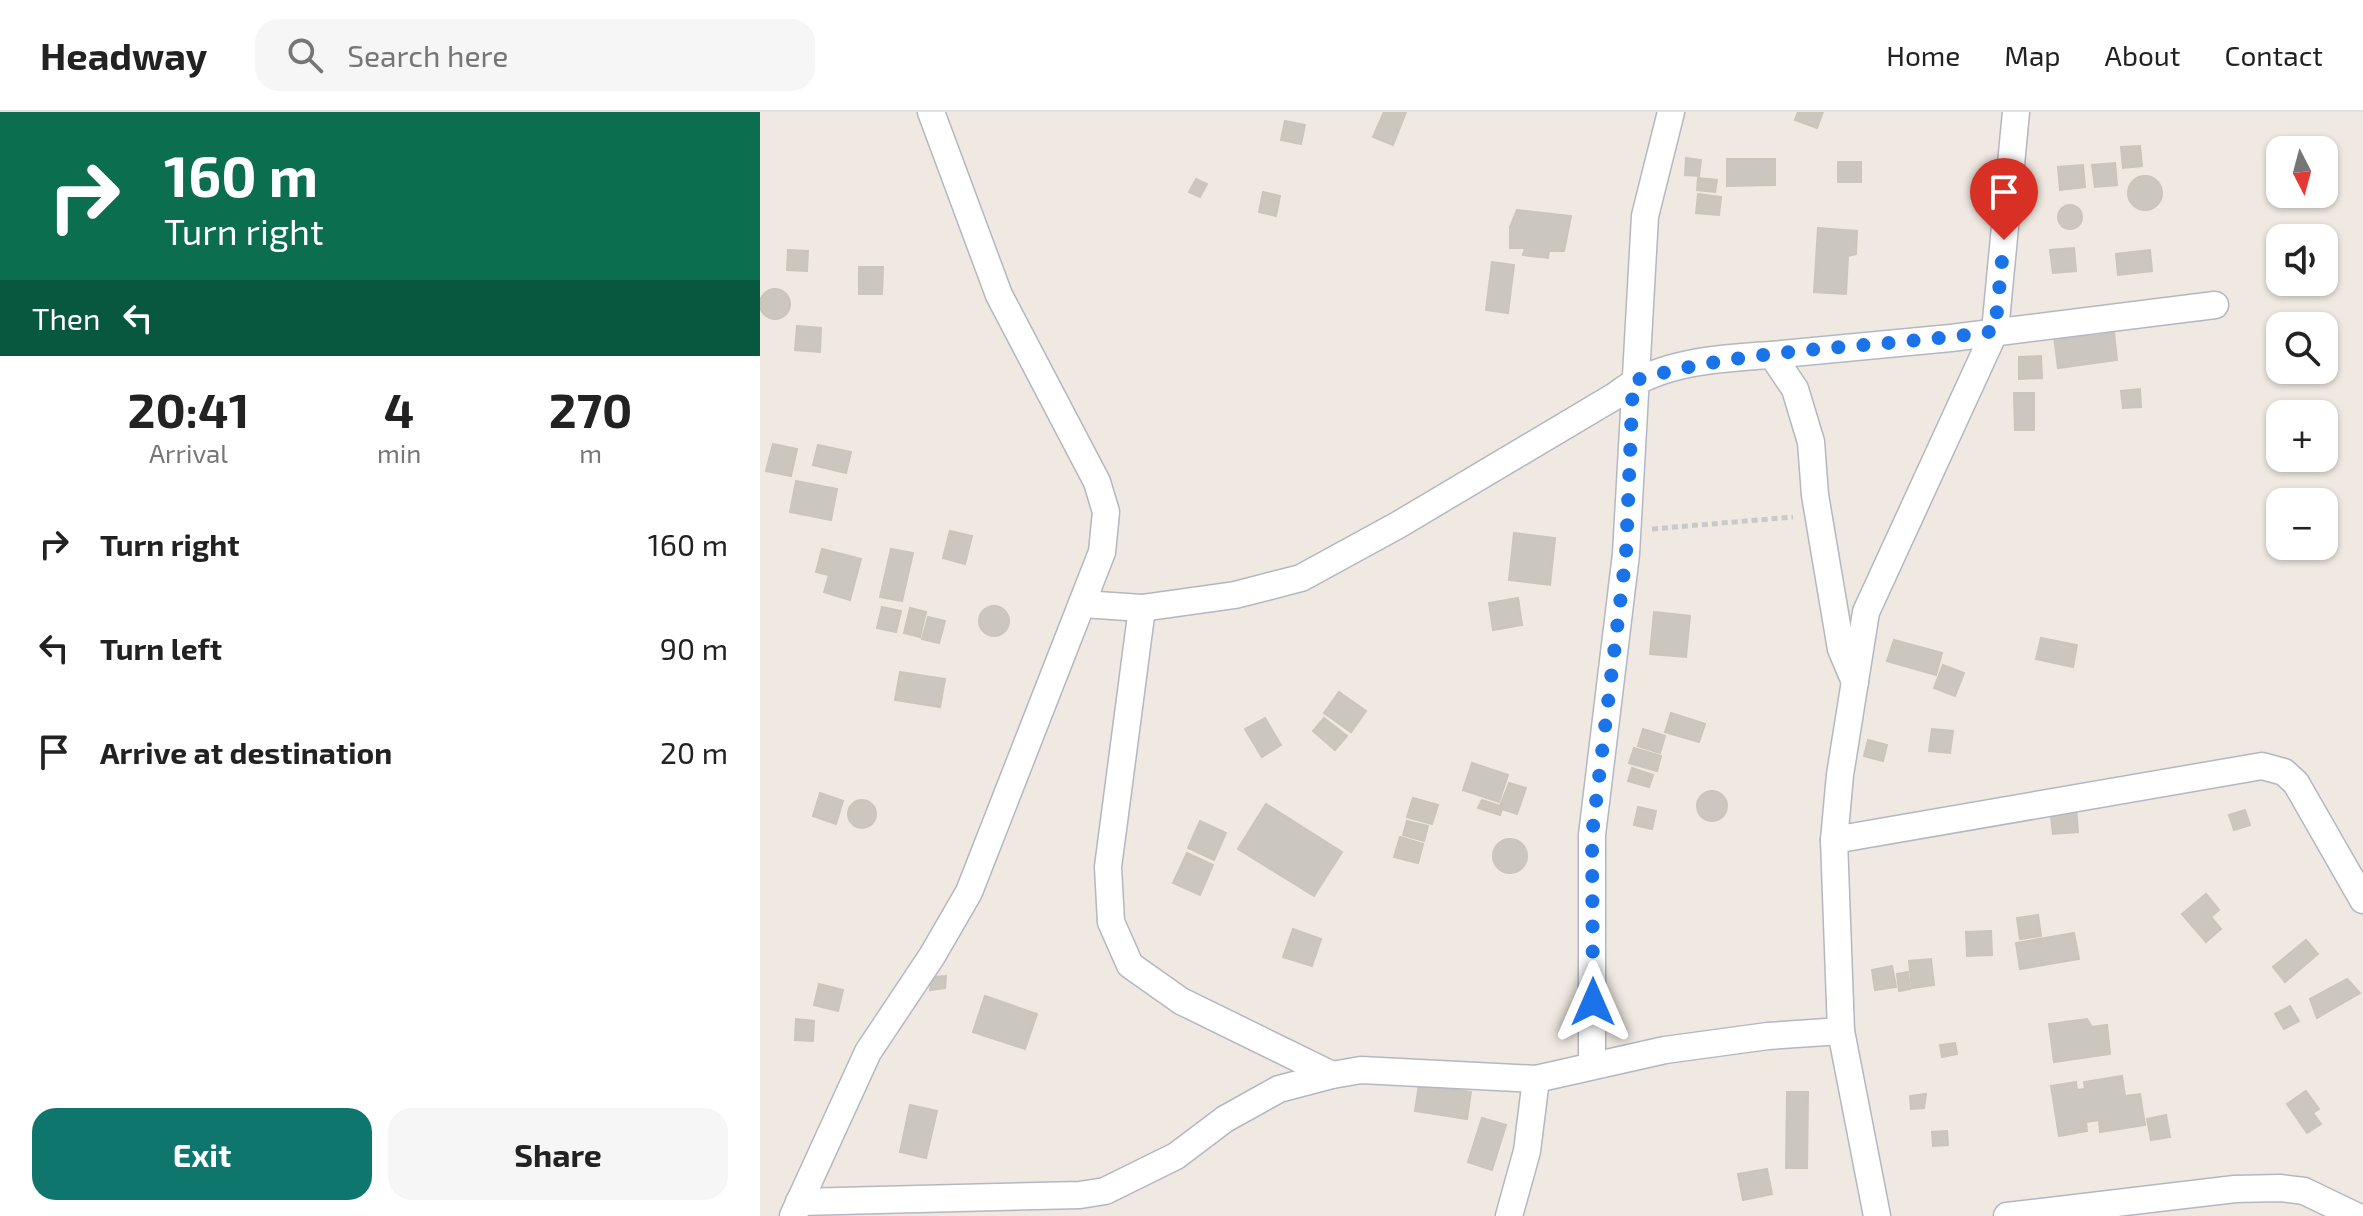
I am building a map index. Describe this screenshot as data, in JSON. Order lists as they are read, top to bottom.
{
  "north": "bottom",
  "page": {
    "header": "Headway",
    "search": "Search here",
    "nav": [
      "Home",
      "Map",
      "About",
      "Contact"
    ],
    "turn": ["160 m", "Turn right"],
    "map_buttons": ["+", "−"],
    "then": "Then",
    "eta": [
      "20:41",
      "Arrival",
      "4",
      "min",
      "270",
      "m"
    ],
    "list": [
      {
        "name": "Turn right",
        "value": "160 m"
      },
      {
        "name": "Turn left",
        "value": "90 m"
      },
      {
        "name": "Arrive at destination",
        "value": "20 m"
      }
    ],
    "buttons": ["Exit", "Share"]
  }
}
